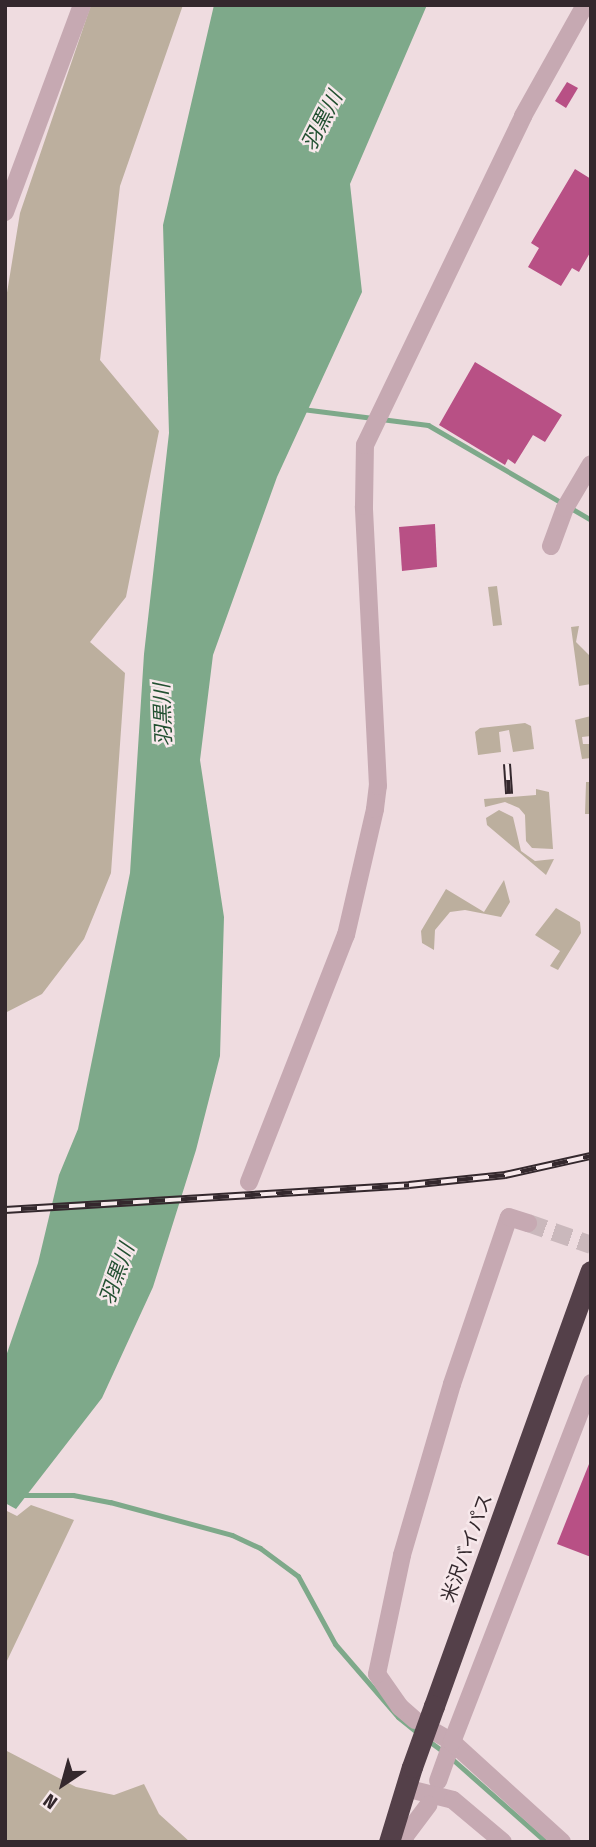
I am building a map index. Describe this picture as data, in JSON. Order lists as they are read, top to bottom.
{
  "streets": {
    "highway": ["米沢バイパス"]
  },
  "water": ["羽黒川"],
  "north": "bottom left"
}
